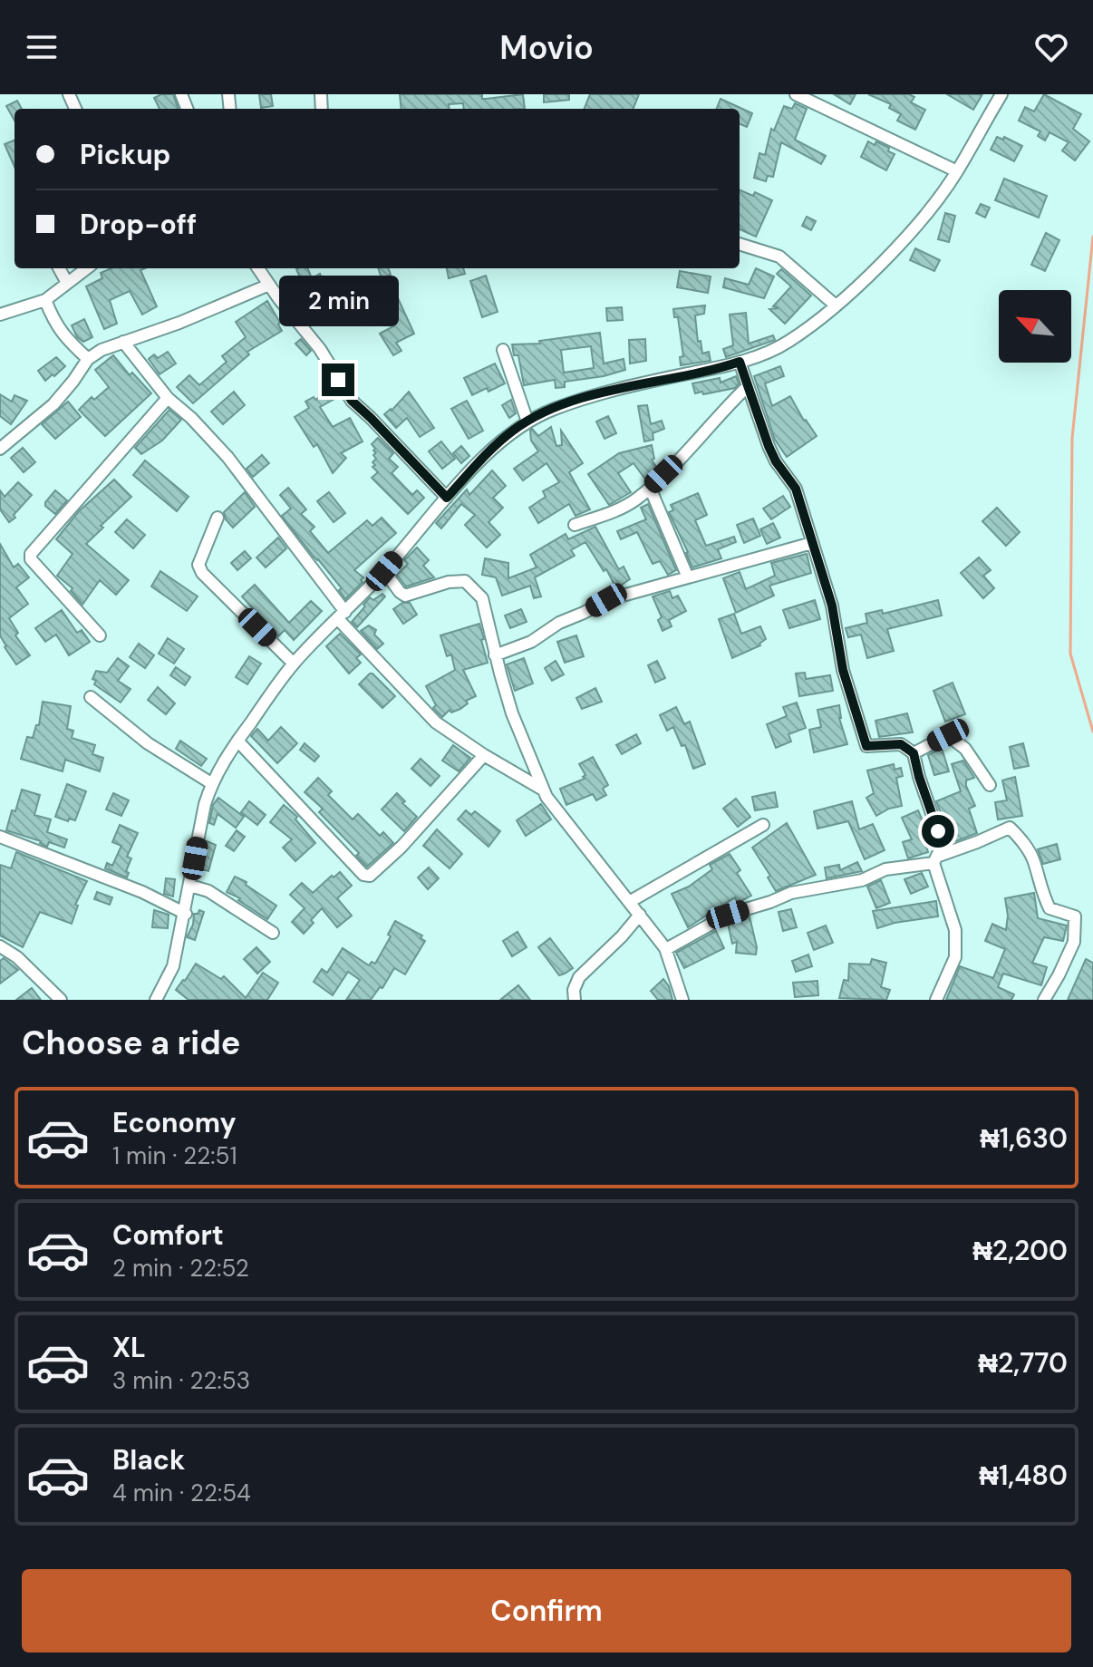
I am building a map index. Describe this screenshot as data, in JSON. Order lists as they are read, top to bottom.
{
  "north": "top left",
  "page": {
    "header": "Movio",
    "banner": ["Pickup", "Drop-off"],
    "bubble": "2 min",
    "heading": "Choose a ride",
    "list": [
      {
        "name": "Economy",
        "note": "1 min · 22:51",
        "value": "₦1,630"
      },
      {
        "name": "Comfort",
        "note": "2 min · 22:52",
        "value": "₦2,200"
      },
      {
        "name": "XL",
        "note": "3 min · 22:53",
        "value": "₦2,770"
      },
      {
        "name": "Black",
        "note": "4 min · 22:54",
        "value": "₦1,480"
      }
    ],
    "buttons": "Confirm"
  }
}
